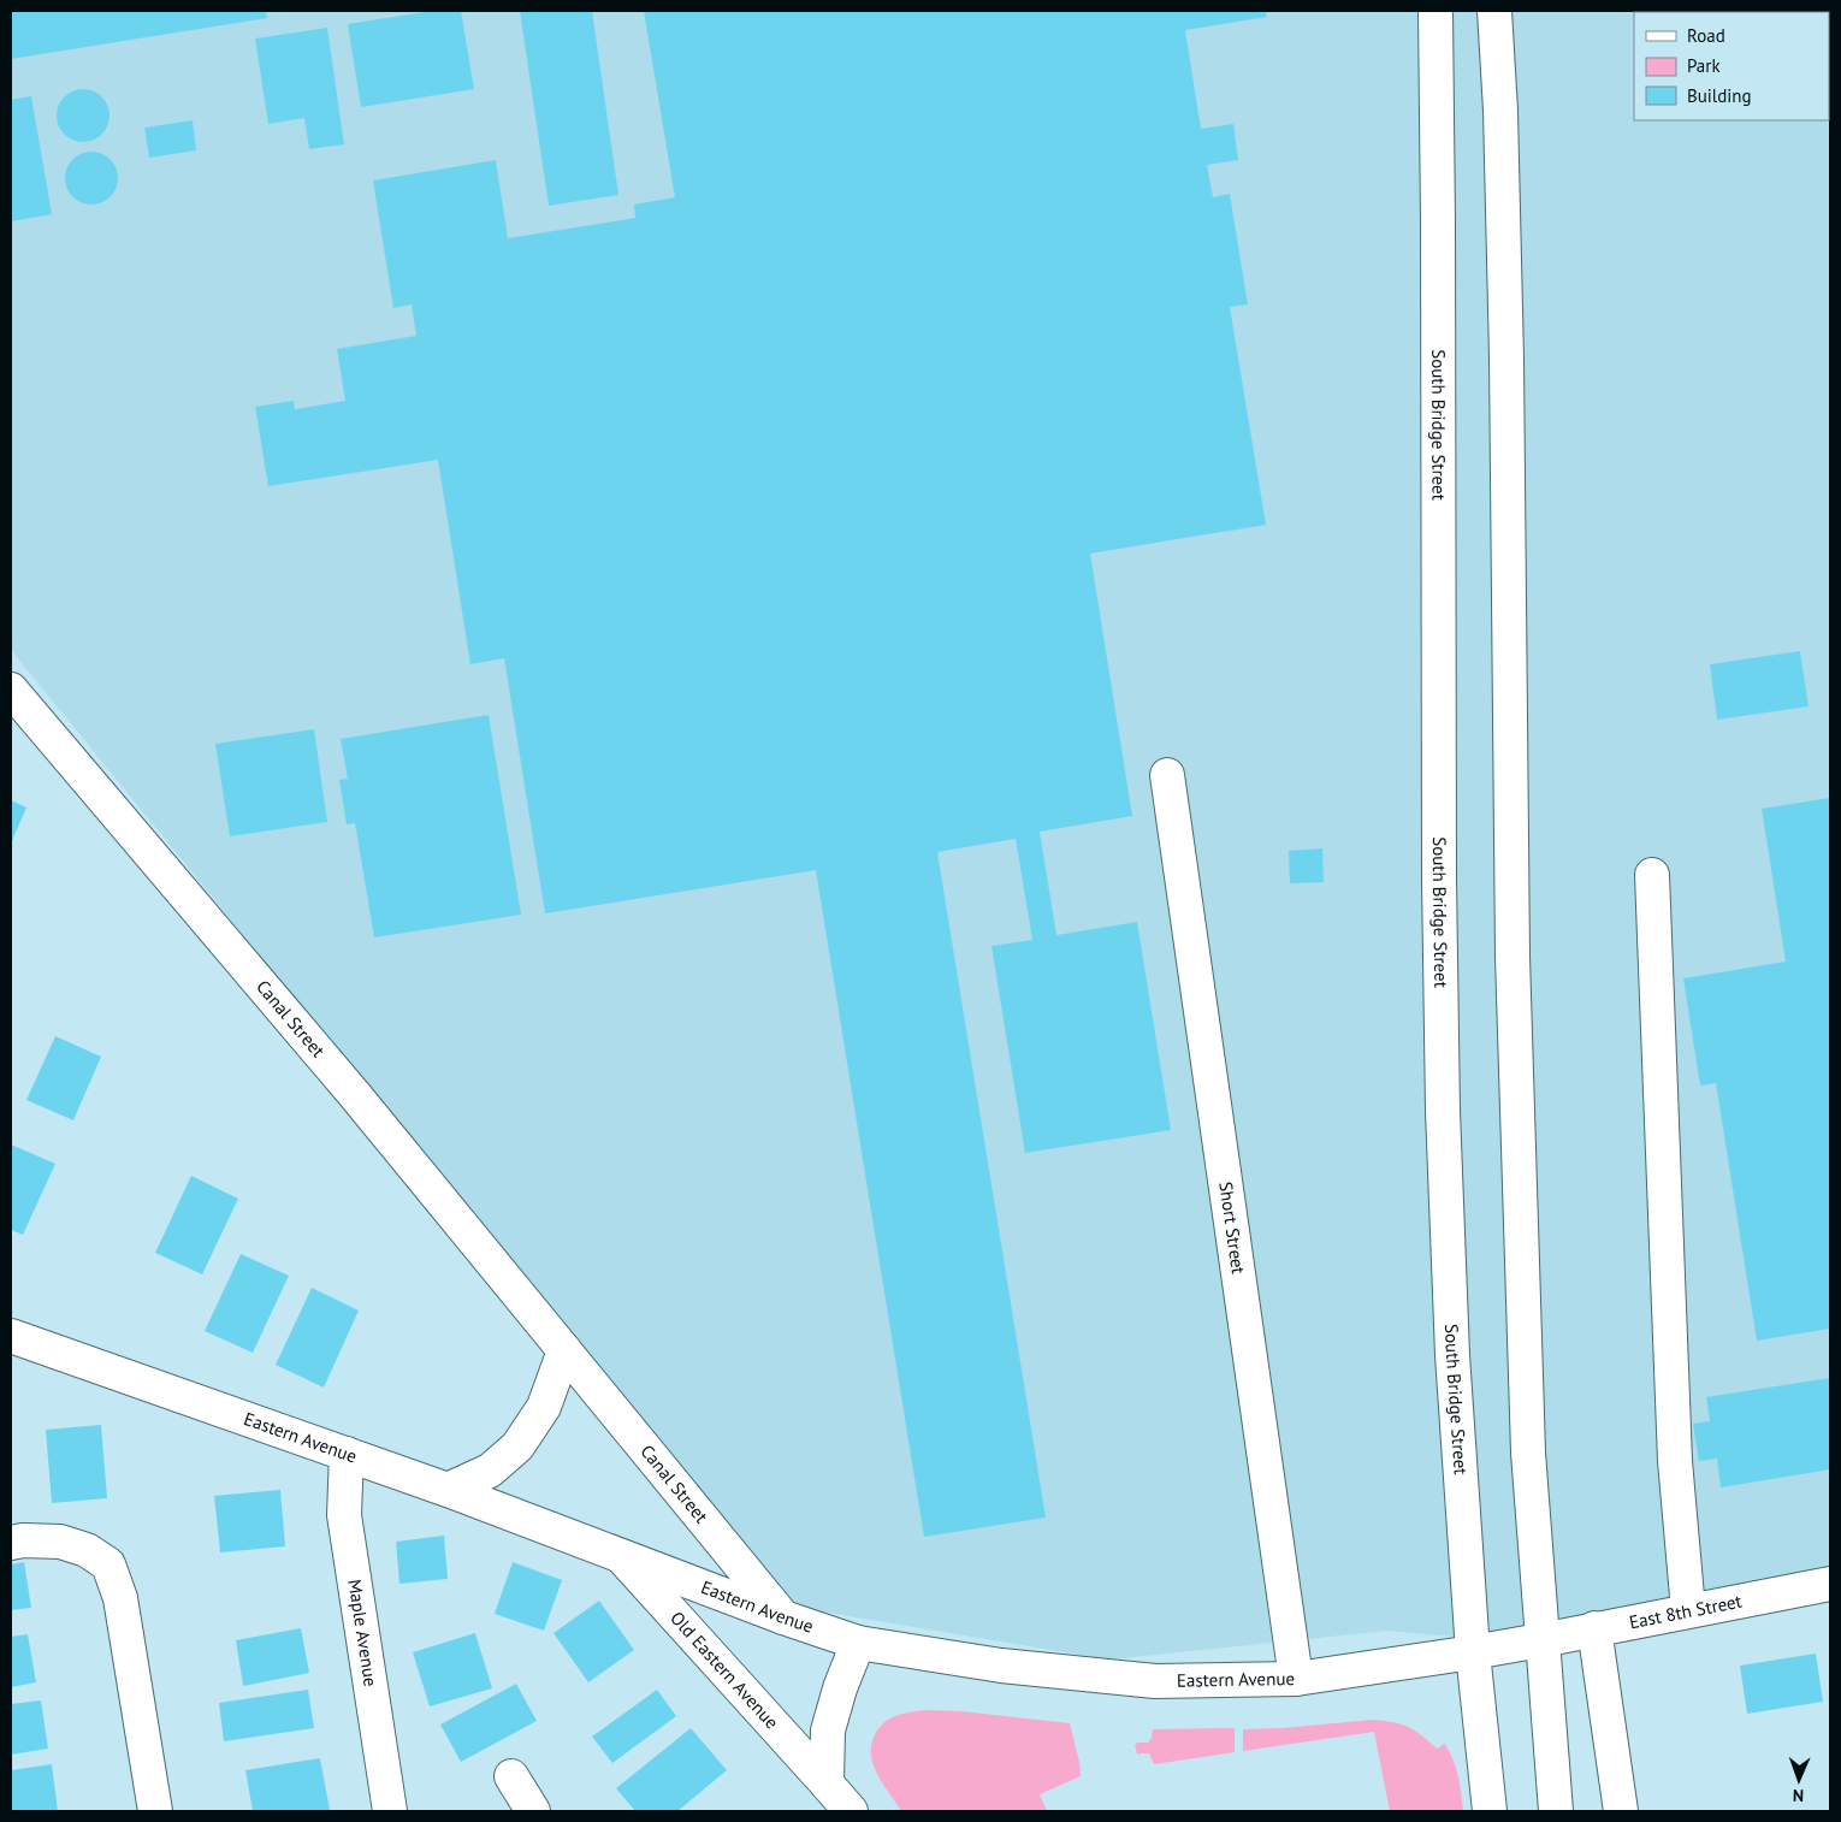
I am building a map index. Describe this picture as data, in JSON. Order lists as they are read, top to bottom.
{
  "streets": {
    "main road": [
      "South Bridge Street",
      "Canal Street",
      "Short Street",
      "Eastern Avenue",
      "East 8th Street",
      "Maple Avenue",
      "Old Eastern Avenue"
    ]
  },
  "crossings": [
    ["South Bridge Street", "Eastern Avenue"],
    ["Canal Street", "Eastern Avenue"],
    ["Short Street", "Eastern Avenue"],
    ["Eastern Avenue", "East 8th Street"],
    ["Eastern Avenue", "Maple Avenue"],
    ["Eastern Avenue", "Old Eastern Avenue"]
  ],
  "legend": ["Road", "Park", "Building"],
  "north": "bottom"
}
